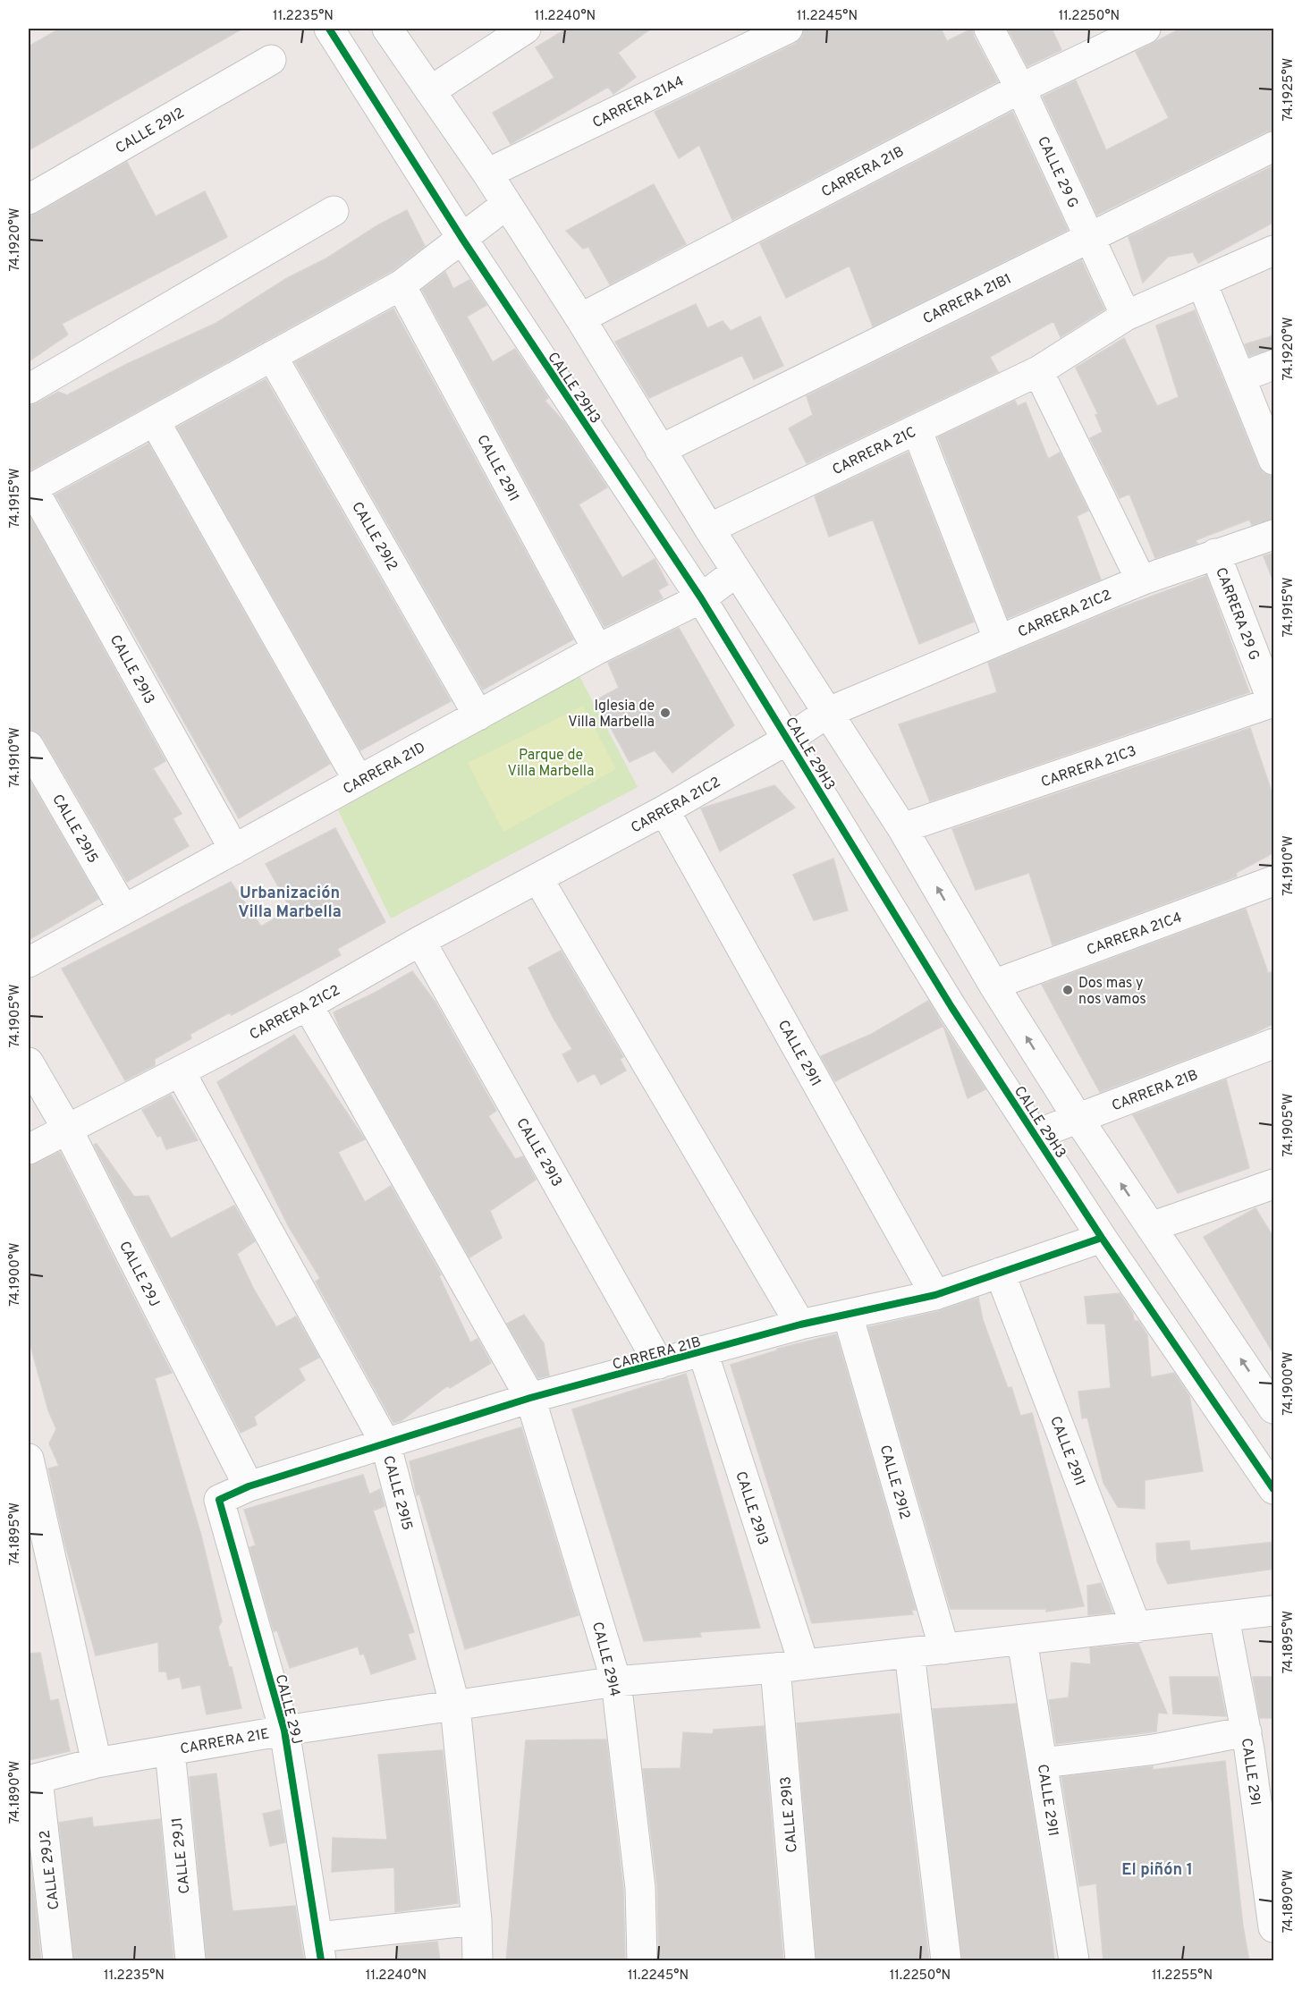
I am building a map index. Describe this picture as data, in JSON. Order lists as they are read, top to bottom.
{
  "streets": {
    "street": [
      "CARRERA 21A4",
      "CALLE 29I2",
      "CARRERA 21B",
      "CALLE 29 G",
      "CARRERA 21B1",
      "CALLE 29H3",
      "CARRERA 21C",
      "CALLE 29I1",
      "CARRERA 21C2",
      "CARRERA 29 G",
      "CALLE 29I3",
      "CARRERA 21C3",
      "CARRERA 21D",
      "CALLE 29I5",
      "CARRERA 21C4",
      "CALLE 29J",
      "CALLE 29I4",
      "CARRERA 21E",
      "CALLE 29I",
      "CALLE 29J1",
      "CALLE 29J2"
    ]
  },
  "crossings": [
    ["CALLE 29I2", "CARRERA 21B"],
    ["CALLE 29I2", "CARRERA 21D"],
    ["CALLE 29I2", "CARRERA 21E"],
    ["CARRERA 21B", "CALLE 29 G"],
    ["CARRERA 21B", "CALLE 29H3"],
    ["CARRERA 21B", "CALLE 29I1"],
    ["CARRERA 21B", "CALLE 29I3"],
    ["CARRERA 21B", "CALLE 29I5"],
    ["CARRERA 21B", "CALLE 29J"],
    ["CARRERA 21B", "CALLE 29I4"],
    ["CALLE 29 G", "CARRERA 21B1"],
    ["CALLE 29 G", "CARRERA 21C"],
    ["CALLE 29H3", "CARRERA 21C2"],
    ["CALLE 29H3", "CARRERA 21D"],
    ["CALLE 29I1", "CARRERA 21C2"],
    ["CALLE 29I1", "CARRERA 21D"],
    ["CALLE 29I1", "CARRERA 21E"],
    ["CARRERA 21C2", "CARRERA 29 G"],
    ["CARRERA 21C2", "CALLE 29I3"],
    ["CARRERA 21C2", "CALLE 29I5"],
    ["CARRERA 21C2", "CALLE 29J"],
    ["CARRERA 29 G", "CARRERA 21C3"],
    ["CALLE 29I3", "CARRERA 21D"],
    ["CALLE 29I3", "CARRERA 21E"],
    ["CARRERA 21D", "CALLE 29I5"],
    ["CALLE 29I5", "CARRERA 21E"],
    ["CALLE 29J", "CARRERA 21E"],
    ["CALLE 29I4", "CARRERA 21E"],
    ["CARRERA 21E", "CALLE 29I"],
    ["CARRERA 21E", "CALLE 29J1"],
    ["CARRERA 21E", "CALLE 29J2"]
  ],
  "districts": ["Urbanización Villa Marbella", "El piñón 1"],
  "parks": ["Parque de Villa Marbella"],
  "places": ["Iglesia de Villa Marbella", "Dos mas y nos vamos"],
  "coordinates": [
    "11.2235°N",
    "11.2240°N",
    "11.2245°N",
    "11.2250°N",
    "74.1925°W",
    "74.1920°W",
    "74.1915°W",
    "74.1910°W",
    "74.1905°W",
    "74.1900°W",
    "74.1895°W",
    "74.1890°W",
    "11.2255°N"
  ]
}
